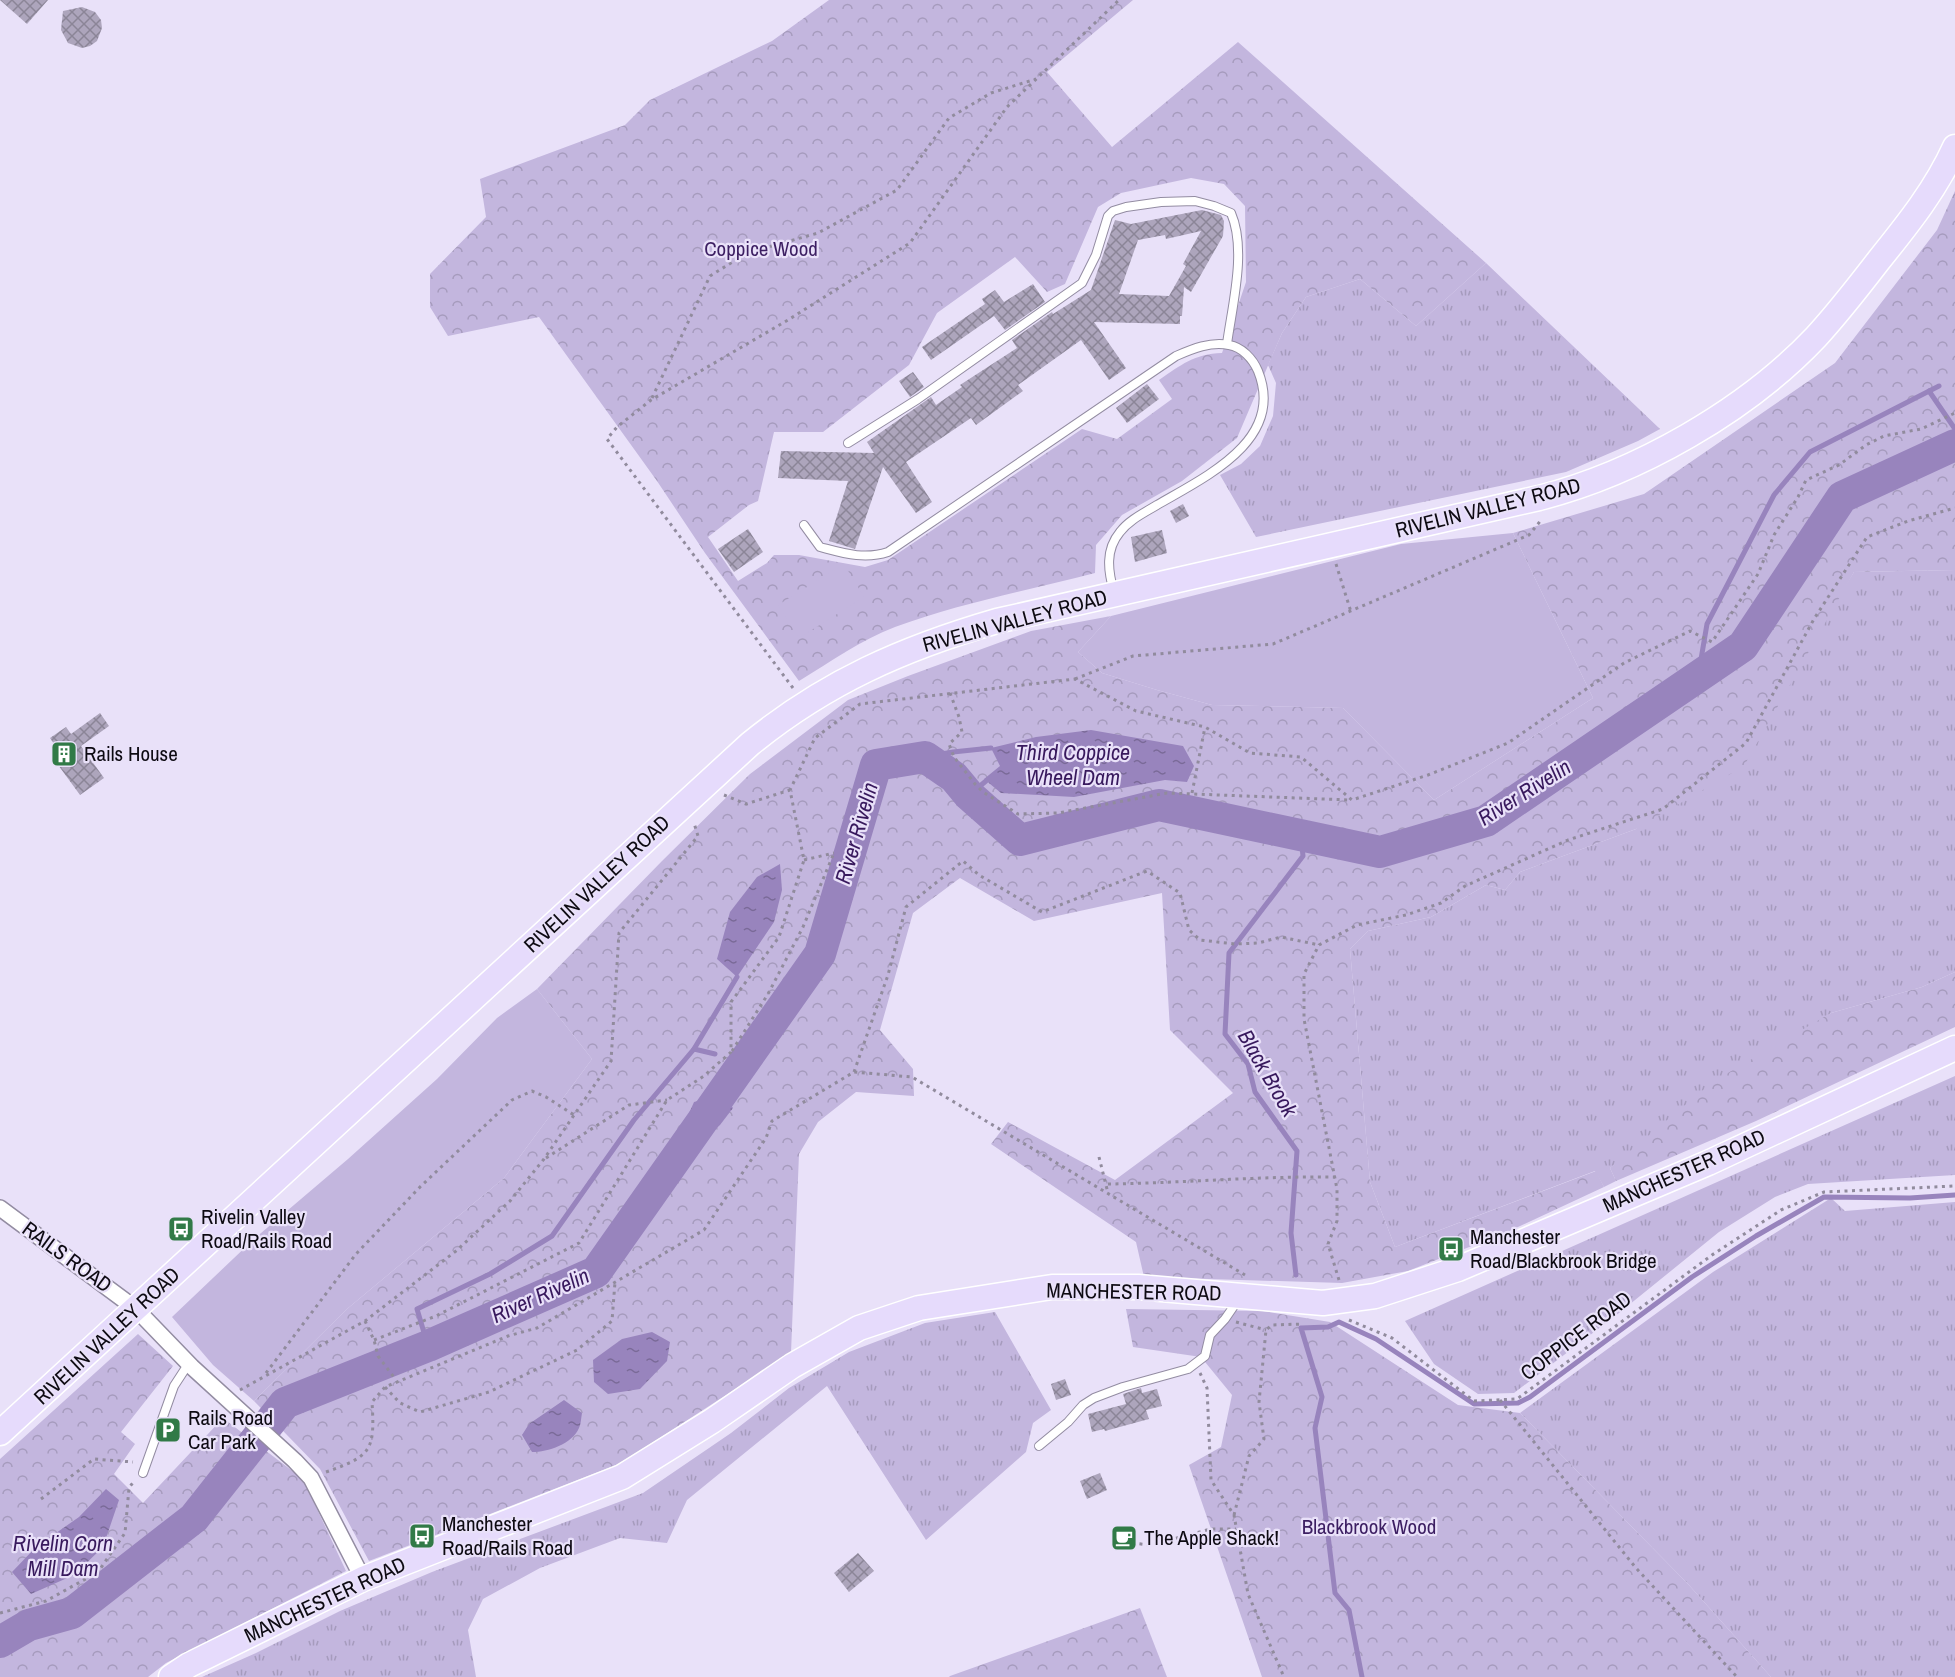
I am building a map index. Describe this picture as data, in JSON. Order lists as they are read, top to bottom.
{
  "streets": {
    "main road": ["RIVELIN VALLEY ROAD", "MANCHESTER ROAD"],
    "street": ["RAILS ROAD"],
    "path": ["COPPICE ROAD"]
  },
  "crossings": [
    ["RIVELIN VALLEY ROAD", "RAILS ROAD"],
    ["MANCHESTER ROAD", "RAILS ROAD"],
    ["MANCHESTER ROAD", "COPPICE ROAD"]
  ],
  "water": [
    "Third Coppice Wheel Dam",
    "River Rivelin",
    "Black Brook",
    "Rivelin Corn Mill Dam"
  ],
  "parks": ["Coppice Wood", "Blackbrook Wood"],
  "places": {
    "building": ["Rails House"],
    "bus stop": ["Rivelin Valley Road/Rails Road", "Manchester Road/Blackbrook Bridge", "Manchester Road/Rails Road"],
    "parking": ["Rails Road Car Park"],
    "cafe": ["The Apple Shack!"]
  }
}
